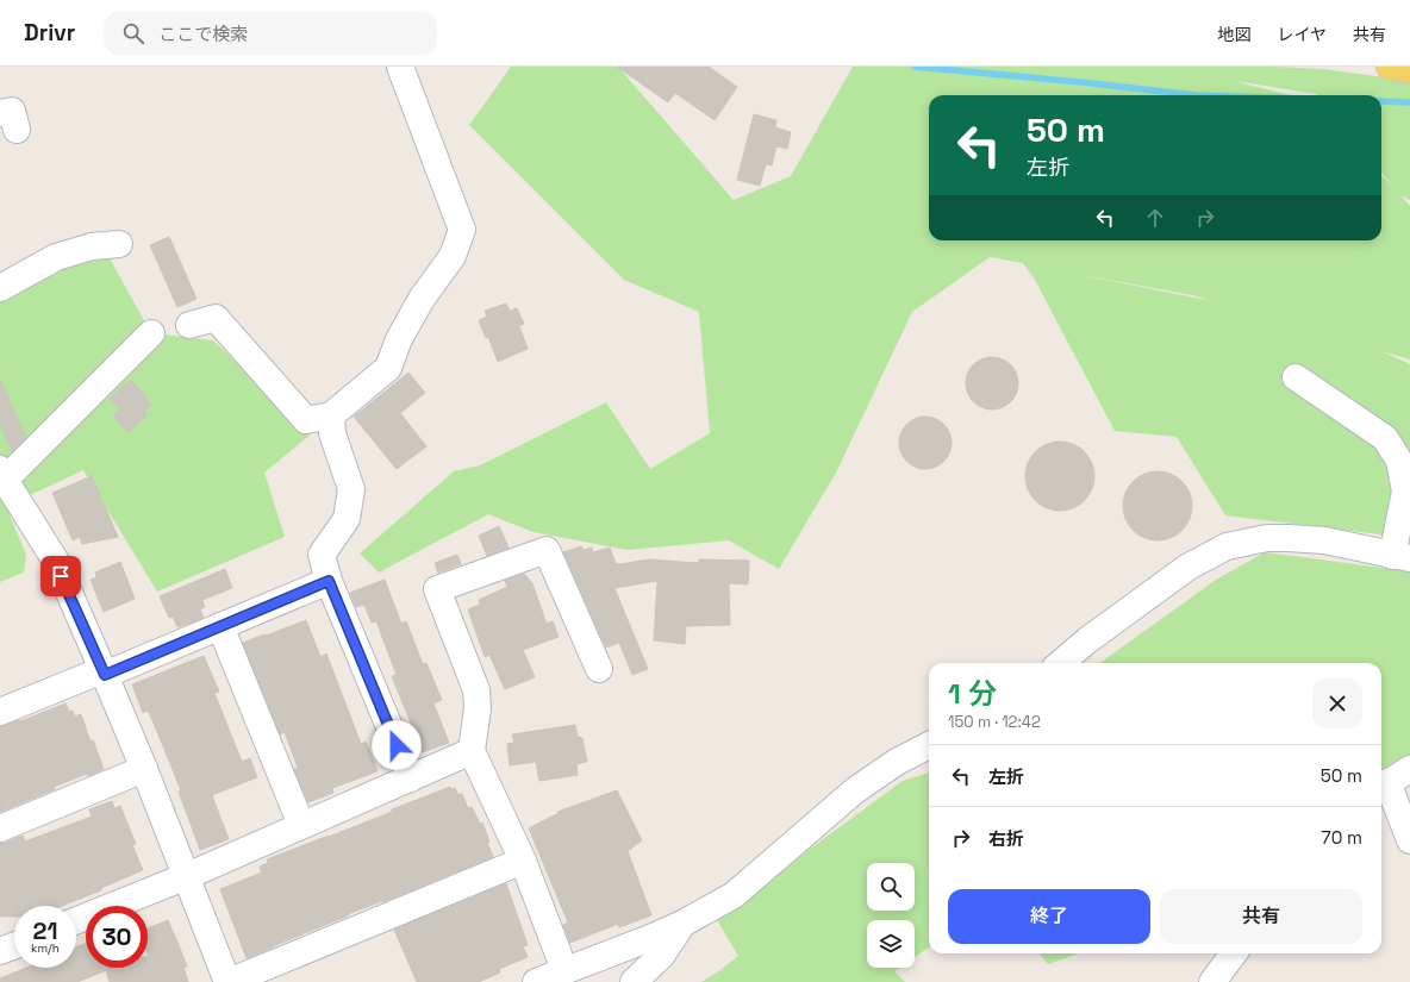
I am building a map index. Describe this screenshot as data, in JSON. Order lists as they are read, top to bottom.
{
  "page": {
    "header": "Drivr",
    "search": "ここで検索",
    "nav": ["地図", "レイヤ", "共有"],
    "turn": ["50 m", "左折"],
    "heading": ["1 分", "150 m · 12:42"],
    "list": [
      {
        "name": "左折",
        "value": "50 m"
      },
      {
        "name": "右折",
        "value": "70 m"
      }
    ],
    "buttons": ["終了", "共有"],
    "speed": "21 km/h",
    "limit": "30"
  }
}
